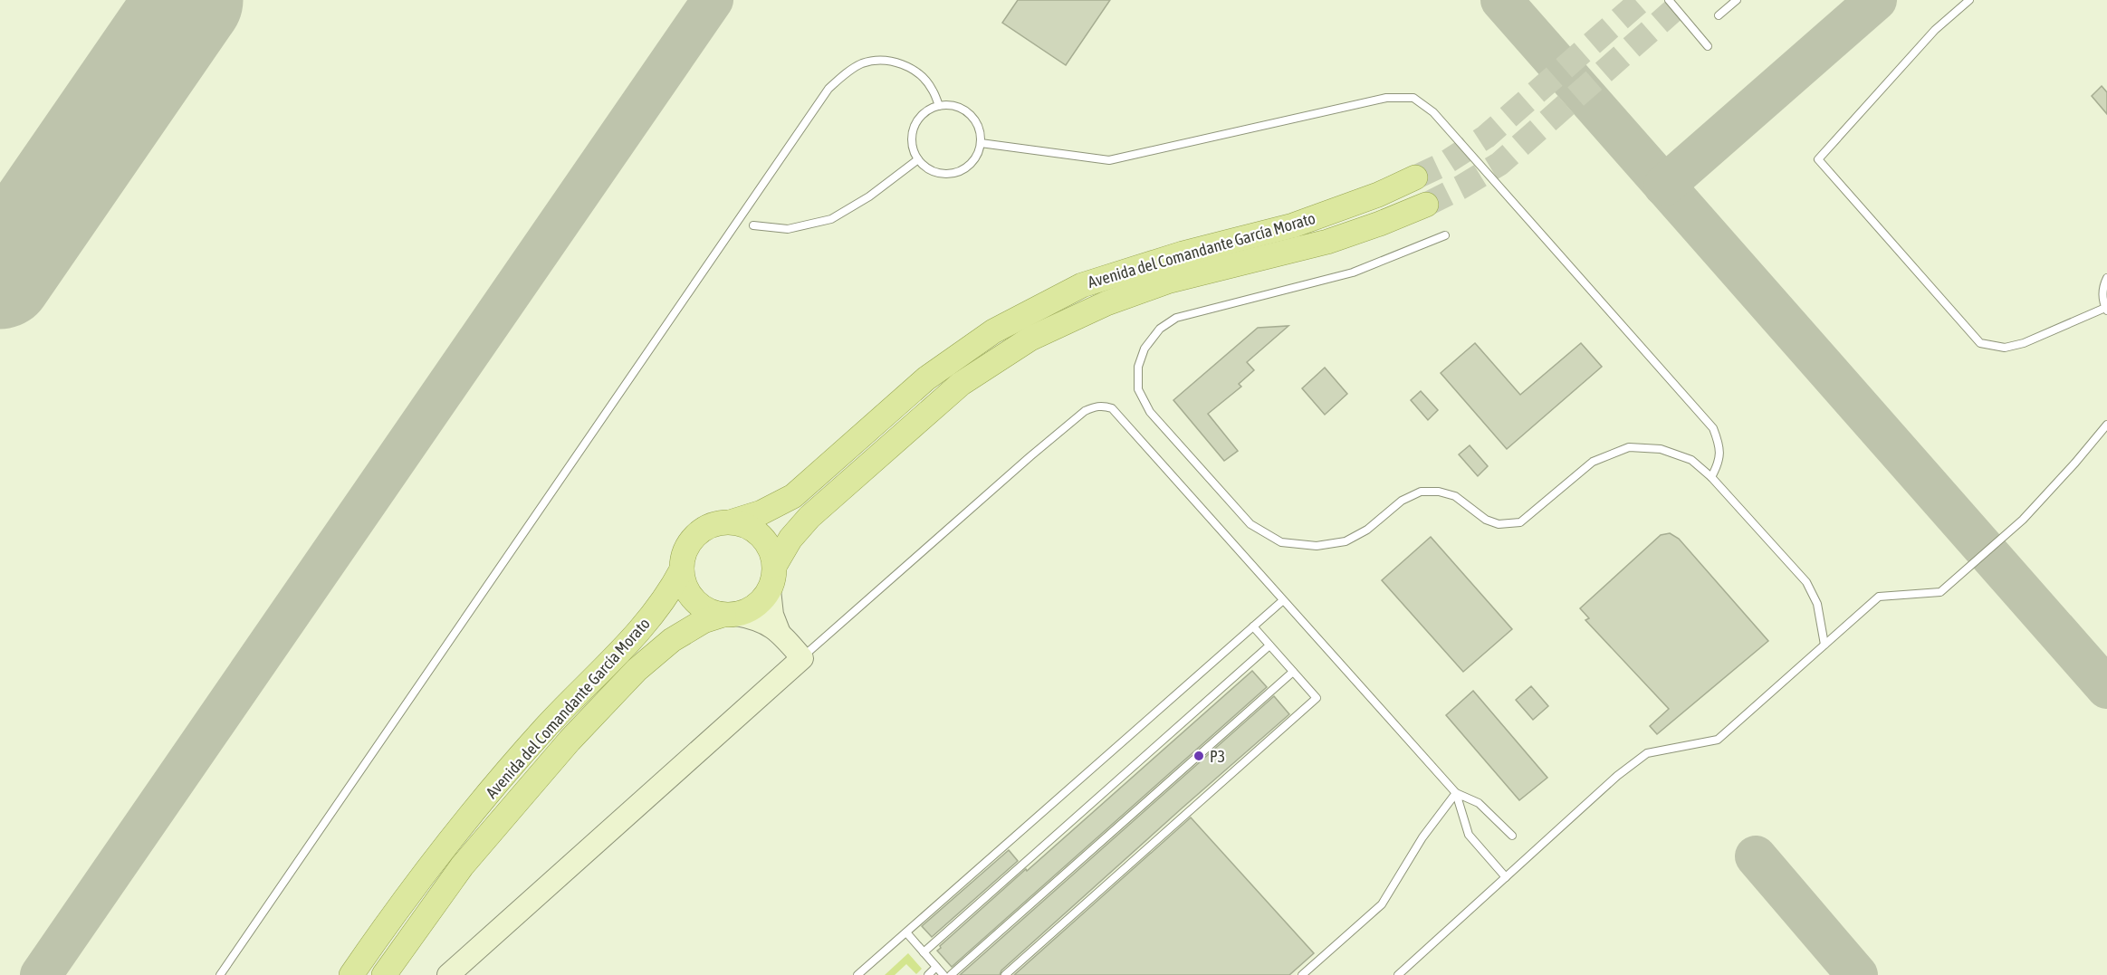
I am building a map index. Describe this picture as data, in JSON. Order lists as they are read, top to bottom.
{
  "streets": {
    "main road": ["Avenida del Comandante García Morato"]
  },
  "places": ["P3"]
}
